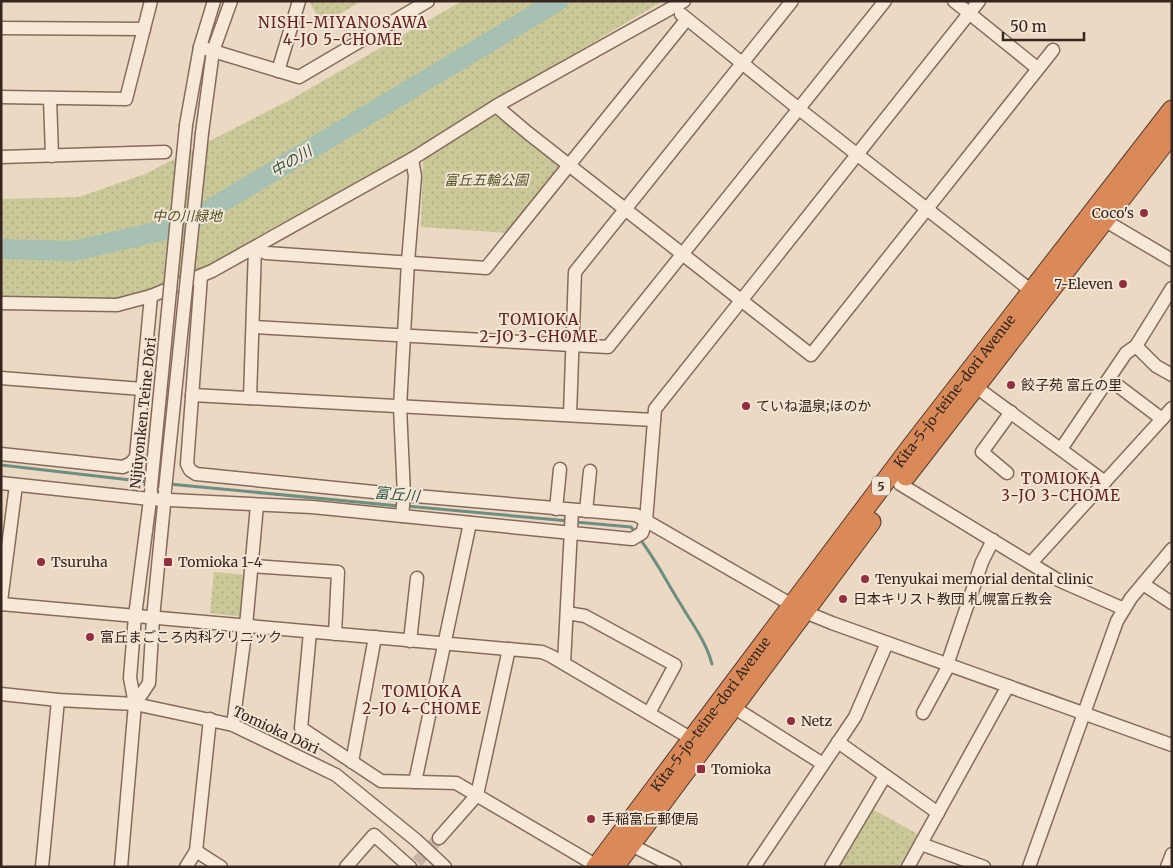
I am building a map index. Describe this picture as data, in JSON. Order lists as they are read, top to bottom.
{
  "streets": {
    "highway": ["Kita-5-jo-teine-dori Avenue", "5"],
    "street": ["Nijūyonken Teine Dōri", "Tomioka Dōri"]
  },
  "crossings": [
    ["Nijūyonken Teine Dōri", "Tomioka Dōri"]
  ],
  "districts": [
    "NISHI-MIYANOSAWA 4-JO 5-CHOME",
    "TOMIOKA 2-JO 3-CHOME",
    "TOMIOKA 3-JO 3-CHOME",
    "TOMIOKA 2-JO 4-CHOME"
  ],
  "water": ["中の川", "富丘川"],
  "parks": ["富丘五輪公園", "中の川緑地"],
  "places": {
    "other": [
      "Coco's",
      "7-Eleven",
      "餃子苑 富丘の里",
      "ていね温泉;ほのか",
      "Tsuruha",
      "Tenyukai memorial dental clinic",
      "日本キリスト教団 札幌富丘教会",
      "富丘まごころ内科クリニック",
      "Netz",
      "手稲富丘郵便局"
    ],
    "transit": ["Tomioka 1-4", "Tomioka"]
  },
  "scale_bar": "50 m"
}
